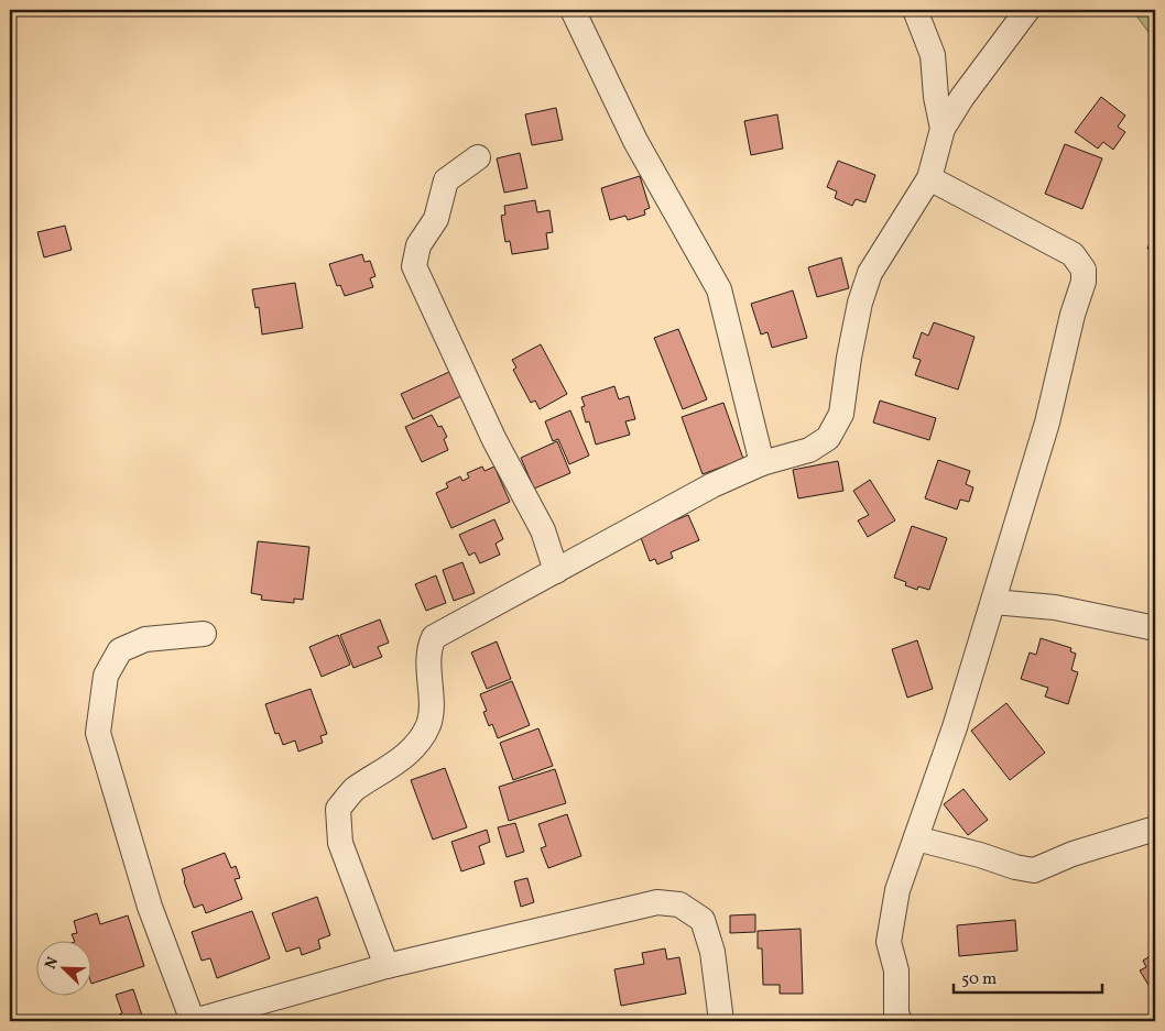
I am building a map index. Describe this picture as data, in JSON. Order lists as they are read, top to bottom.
{
  "scale_bar": "50 m",
  "north": "top left"
}
